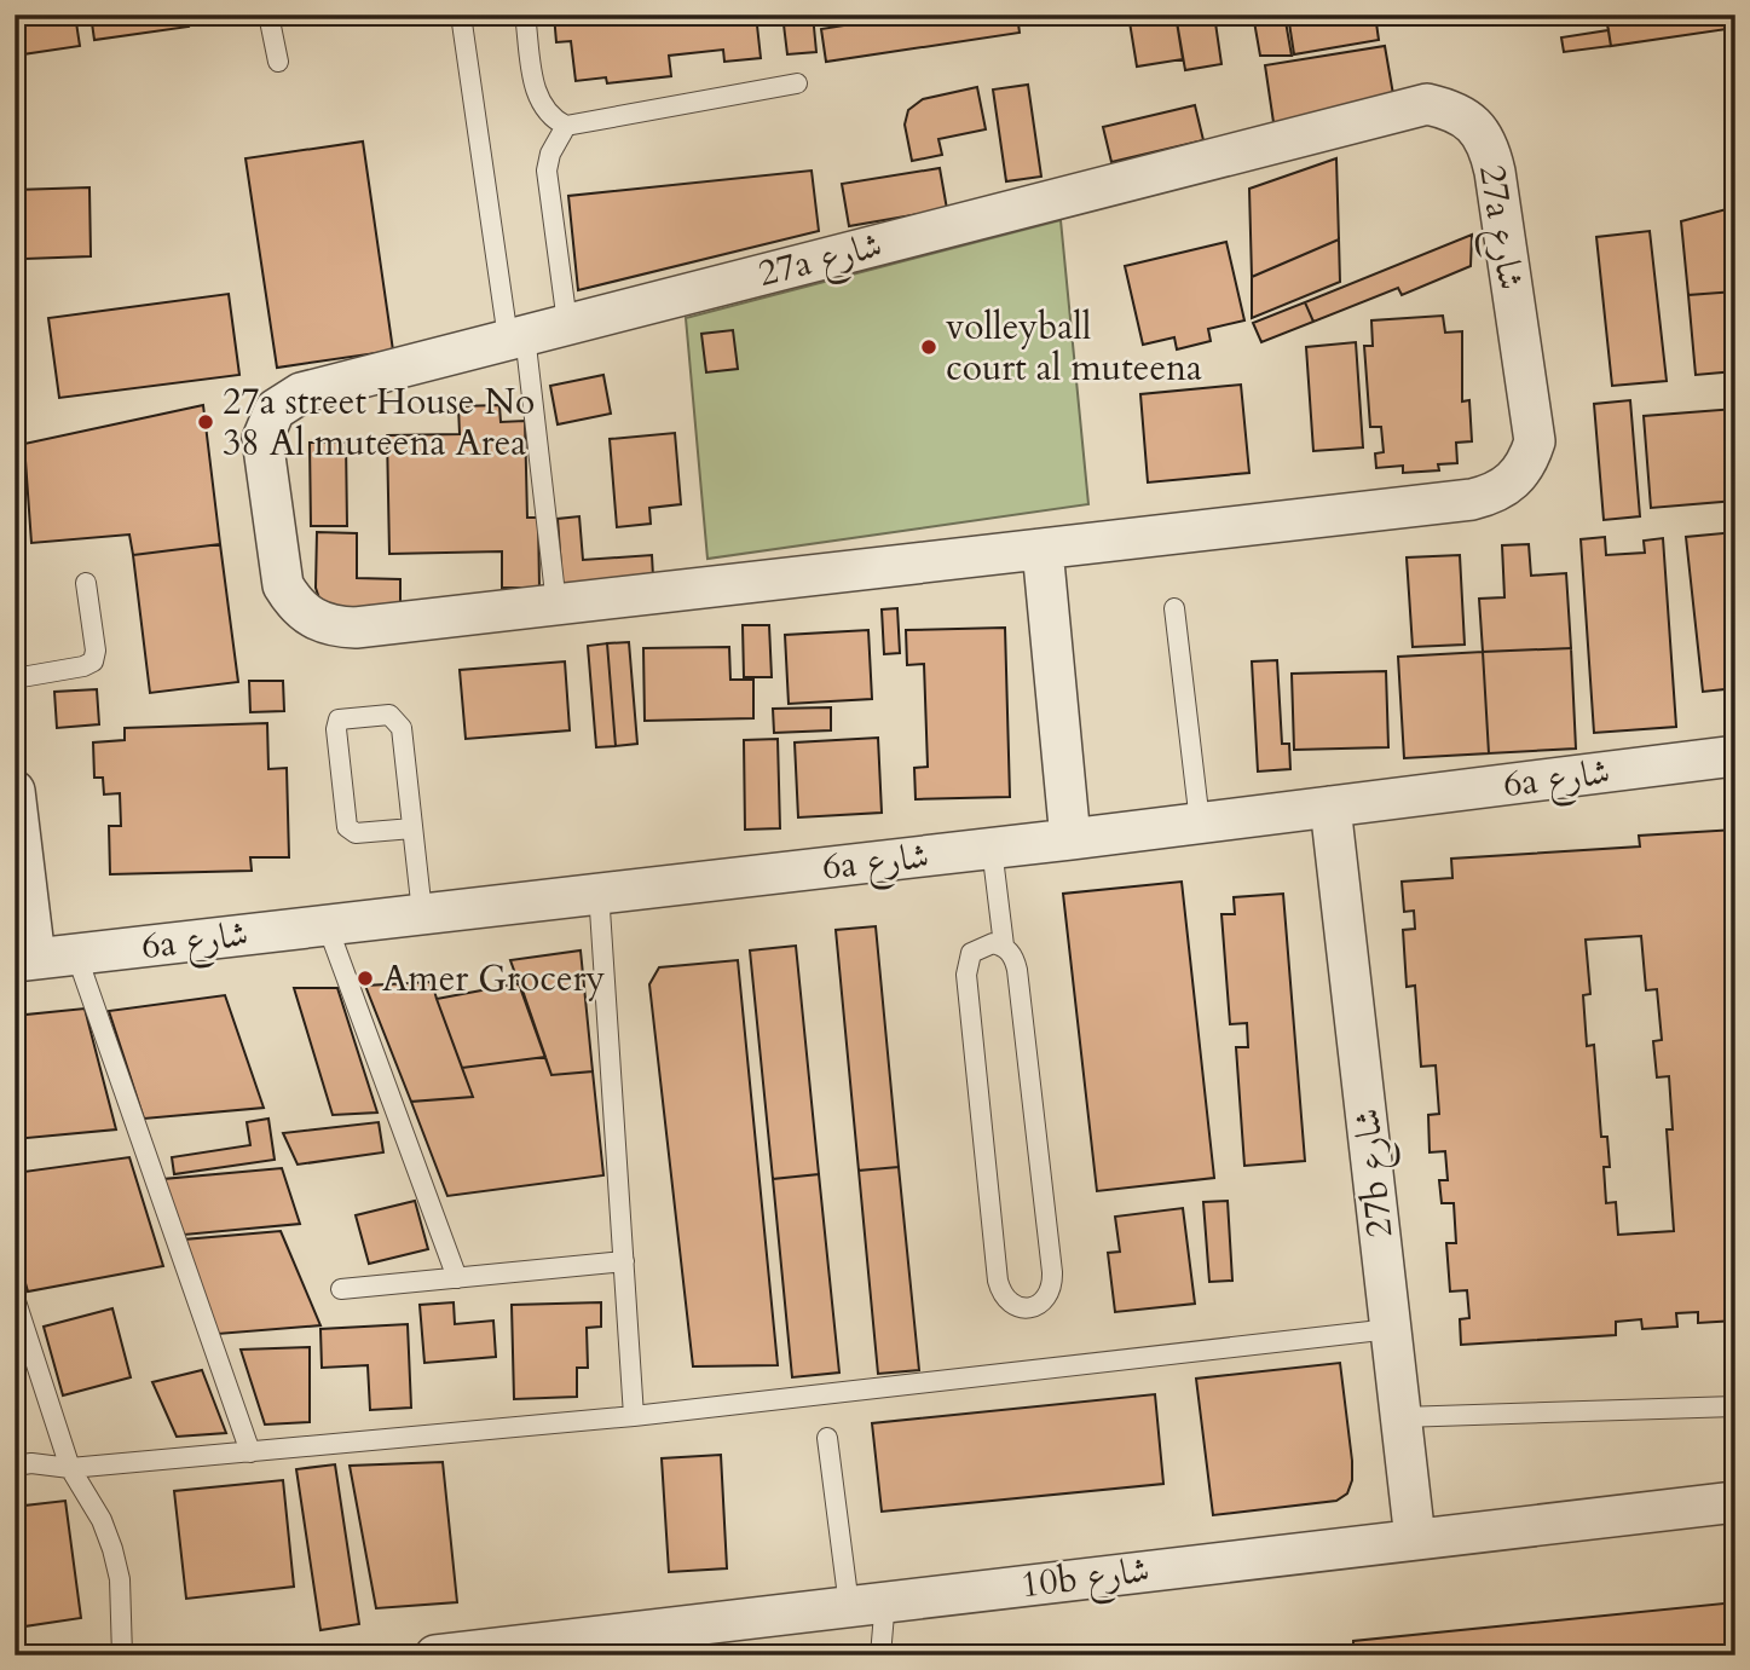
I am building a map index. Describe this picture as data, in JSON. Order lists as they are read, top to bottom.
{
  "streets": {
    "street": [
      "27a شارع",
      "6a شارع",
      "27b شارع",
      "10b شارع"
    ]
  },
  "crossings": [
    ["6a شارع", "27b شارع"],
    ["27b شارع", "10b شارع"]
  ],
  "places": ["volleyball court al muteena", "27a street House No 38 Al muteena Area", "Amer Grocery"]
}
